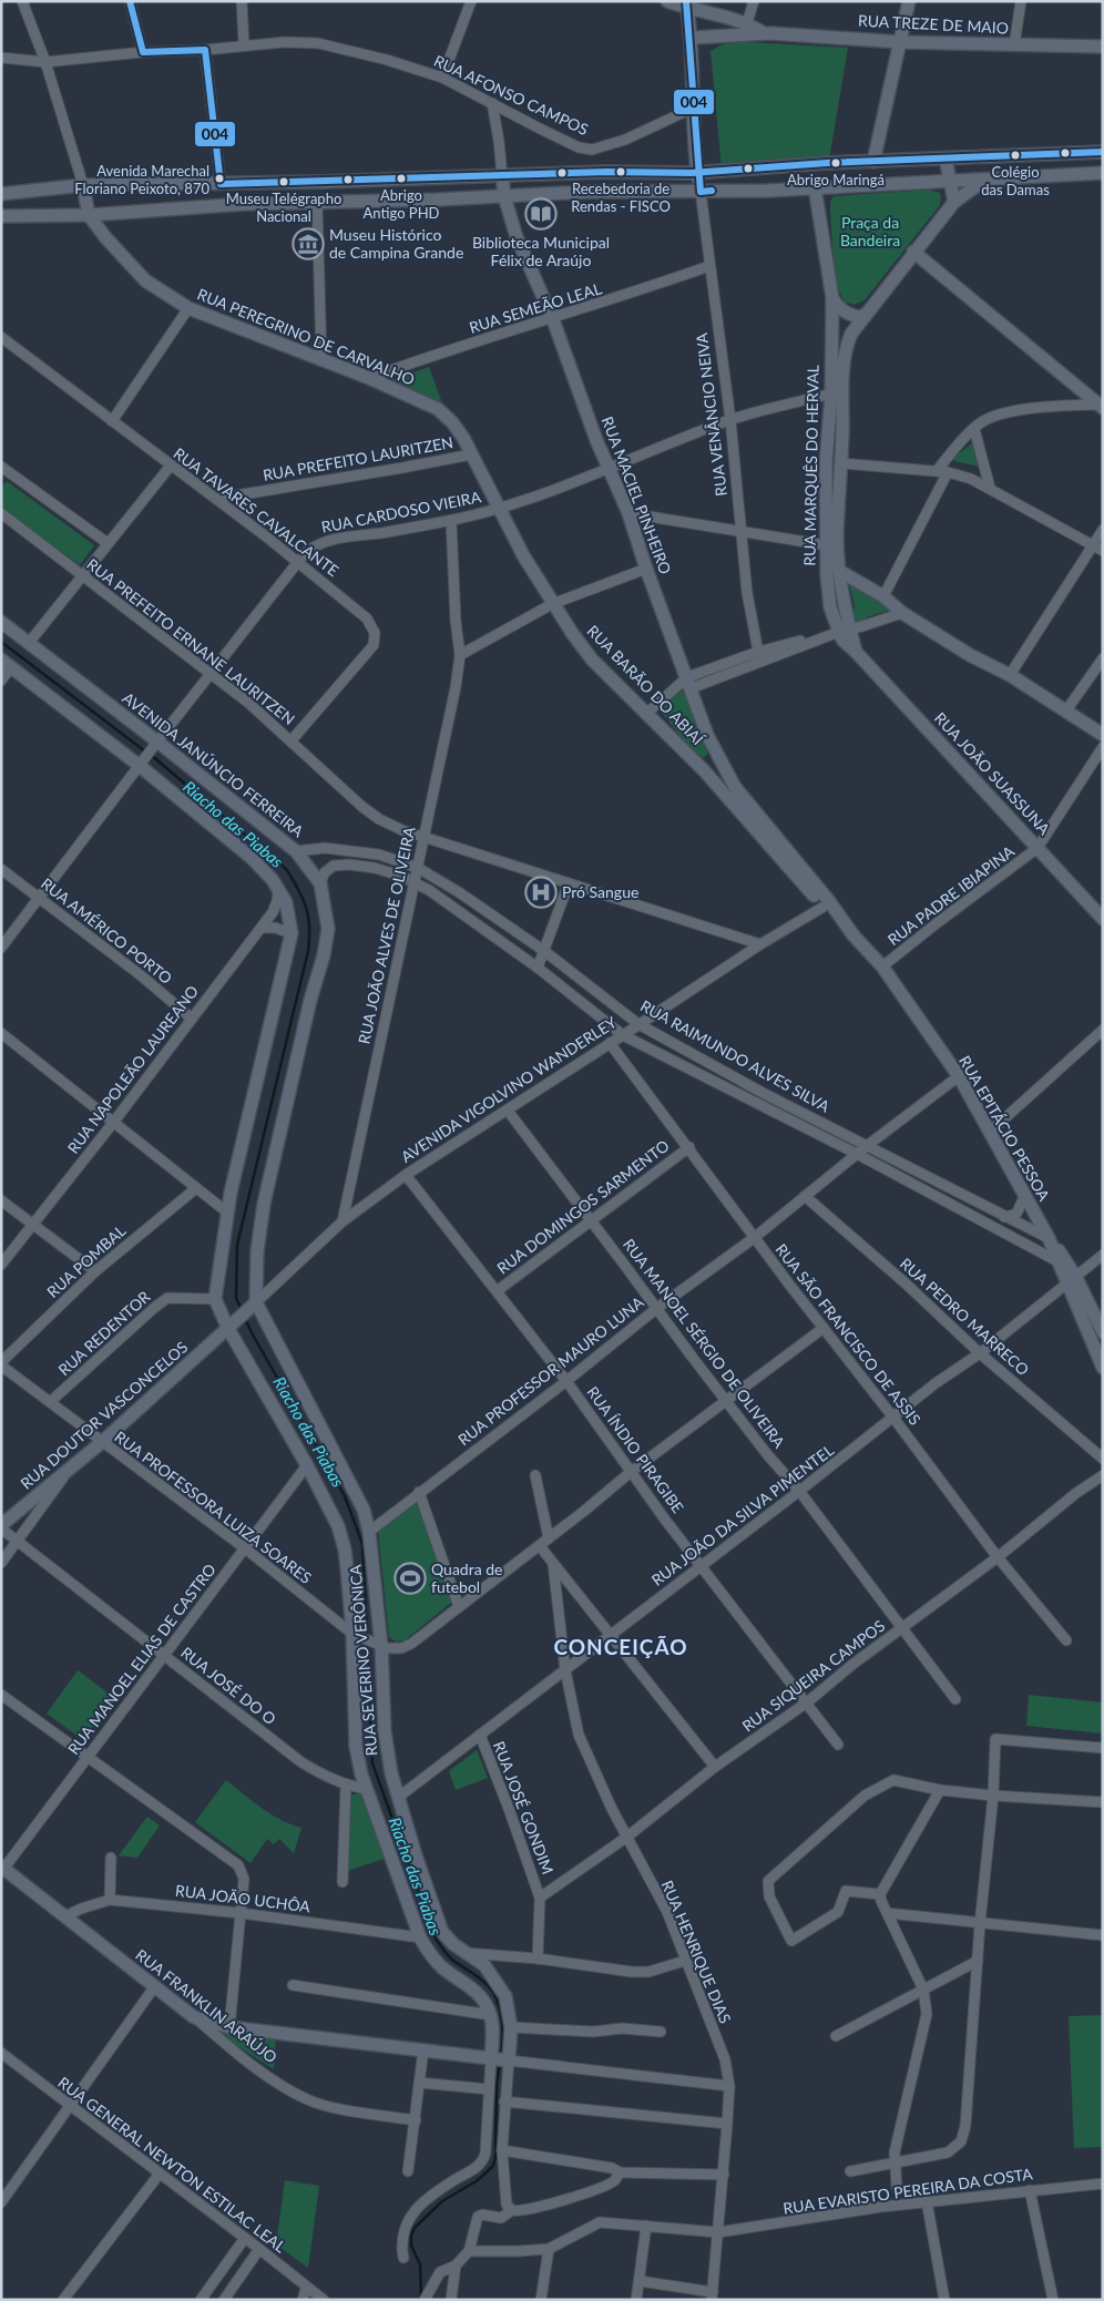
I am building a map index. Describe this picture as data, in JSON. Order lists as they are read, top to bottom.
{
  "streets": {
    "main road": [
      "RUA TREZE DE MAIO",
      "RUA PEREGRINO DE CARVALHO",
      "RUA VENÂNCIO NEIVA",
      "RUA MARQUÊS DO HERVAL",
      "RUA MACIEL PINHEIRO",
      "RUA BARÃO DO ABIAÍ",
      "AVENIDA JANÚNCIO FERREIRA",
      "RUA JOÃO SUASSUNA",
      "RUA EPITÁCIO PESSOA",
      "RUA DOUTOR VASCONCELOS",
      "RUA SEVERINO VERÔNICA",
      "RUA FRANKLIN ARAÚJO"
    ],
    "street": [
      "RUA AFONSO CAMPOS",
      "RUA SEMEÃO LEAL",
      "RUA PREFEITO LAURITZEN",
      "RUA TAVARES CAVALCANTE",
      "RUA CARDOSO VIEIRA",
      "RUA PREFEITO ERNANE LAURITZEN",
      "RUA PADRE IBIAPINA",
      "RUA AMÉRICO PORTO",
      "RUA JOÃO ALVES DE OLIVEIRA",
      "RUA RAIMUNDO ALVES SILVA",
      "RUA NAPOLEÃO LAUREANO",
      "AVENIDA VIGOLVINO WANDERLEY",
      "RUA DOMINGOS SARMENTO",
      "RUA POMBAL",
      "RUA PEDRO MARRECO",
      "RUA REDENTOR",
      "RUA SÃO FRANCISCO DE ASSIS",
      "RUA MANOEL SÉRGIO DE OLIVEIRA",
      "RUA PROFESSOR MAURO LUNA",
      "RUA ÍNDIO PIRAGIBE",
      "RUA PROFESSORA LUIZA SOARES",
      "RUA JOÃO DA SILVA PIMENTEL",
      "RUA MANOEL ELIAS DE CASTRO",
      "RUA SIQUEIRA CAMPOS",
      "RUA JOSÉ DO O",
      "RUA JOSÉ GONDIM",
      "RUA JOÃO UCHÔA",
      "RUA HENRIQUE DIAS",
      "RUA GENERAL NEWTON ESTILAC LEAL",
      "RUA EVARISTO PEREIRA DA COSTA"
    ]
  },
  "crossings": [
    ["RUA TREZE DE MAIO", "RUA VENÂNCIO NEIVA"],
    ["RUA AFONSO CAMPOS", "RUA PEREGRINO DE CARVALHO"],
    ["RUA AFONSO CAMPOS", "RUA VENÂNCIO NEIVA"],
    ["RUA AFONSO CAMPOS", "RUA MACIEL PINHEIRO"],
    ["RUA SEMEÃO LEAL", "RUA PEREGRINO DE CARVALHO"],
    ["RUA SEMEÃO LEAL", "RUA VENÂNCIO NEIVA"],
    ["RUA SEMEÃO LEAL", "RUA MACIEL PINHEIRO"],
    ["RUA PEREGRINO DE CARVALHO", "RUA BARÃO DO ABIAÍ"],
    ["RUA VENÂNCIO NEIVA", "RUA CARDOSO VIEIRA"],
    ["RUA PREFEITO LAURITZEN", "RUA TAVARES CAVALCANTE"],
    ["RUA PREFEITO LAURITZEN", "RUA BARÃO DO ABIAÍ"],
    ["RUA MARQUÊS DO HERVAL", "RUA CARDOSO VIEIRA"],
    ["RUA MARQUÊS DO HERVAL", "RUA JOÃO SUASSUNA"],
    ["RUA MACIEL PINHEIRO", "RUA CARDOSO VIEIRA"],
    ["RUA MACIEL PINHEIRO", "RUA BARÃO DO ABIAÍ"],
    ["RUA MACIEL PINHEIRO", "AVENIDA VIGOLVINO WANDERLEY"],
    ["RUA MACIEL PINHEIRO", "RUA EPITÁCIO PESSOA"],
    ["RUA TAVARES CAVALCANTE", "RUA CARDOSO VIEIRA"],
    ["RUA TAVARES CAVALCANTE", "RUA PREFEITO ERNANE LAURITZEN"],
    ["RUA CARDOSO VIEIRA", "RUA PREFEITO ERNANE LAURITZEN"],
    ["RUA CARDOSO VIEIRA", "RUA BARÃO DO ABIAÍ"],
    ["RUA CARDOSO VIEIRA", "AVENIDA JANÚNCIO FERREIRA"],
    ["RUA CARDOSO VIEIRA", "RUA AMÉRICO PORTO"],
    ["RUA CARDOSO VIEIRA", "RUA JOÃO ALVES DE OLIVEIRA"],
    ["RUA PREFEITO ERNANE LAURITZEN", "RUA JOÃO ALVES DE OLIVEIRA"],
    ["RUA PREFEITO ERNANE LAURITZEN", "AVENIDA VIGOLVINO WANDERLEY"],
    ["RUA BARÃO DO ABIAÍ", "AVENIDA VIGOLVINO WANDERLEY"],
    ["RUA BARÃO DO ABIAÍ", "RUA EPITÁCIO PESSOA"],
    ["AVENIDA JANÚNCIO FERREIRA", "RUA RAIMUNDO ALVES SILVA"],
    ["AVENIDA JANÚNCIO FERREIRA", "AVENIDA VIGOLVINO WANDERLEY"],
    ["AVENIDA JANÚNCIO FERREIRA", "RUA DOUTOR VASCONCELOS"],
    ["AVENIDA JANÚNCIO FERREIRA", "RUA SEVERINO VERÔNICA"],
    ["RUA JOÃO SUASSUNA", "RUA PADRE IBIAPINA"],
    ["RUA PADRE IBIAPINA", "RUA EPITÁCIO PESSOA"],
    ["RUA AMÉRICO PORTO", "RUA NAPOLEÃO LAUREANO"],
    ["RUA JOÃO ALVES DE OLIVEIRA", "RUA RAIMUNDO ALVES SILVA"],
    ["RUA JOÃO ALVES DE OLIVEIRA", "AVENIDA VIGOLVINO WANDERLEY"],
    ["RUA RAIMUNDO ALVES SILVA", "AVENIDA VIGOLVINO WANDERLEY"],
    ["RUA RAIMUNDO ALVES SILVA", "RUA EPITÁCIO PESSOA"],
    ["RUA RAIMUNDO ALVES SILVA", "RUA PROFESSOR MAURO LUNA"],
    ["AVENIDA VIGOLVINO WANDERLEY", "RUA EPITÁCIO PESSOA"],
    ["AVENIDA VIGOLVINO WANDERLEY", "RUA SÃO FRANCISCO DE ASSIS"],
    ["AVENIDA VIGOLVINO WANDERLEY", "RUA MANOEL SÉRGIO DE OLIVEIRA"],
    ["AVENIDA VIGOLVINO WANDERLEY", "RUA DOUTOR VASCONCELOS"],
    ["AVENIDA VIGOLVINO WANDERLEY", "RUA ÍNDIO PIRAGIBE"],
    ["AVENIDA VIGOLVINO WANDERLEY", "RUA SEVERINO VERÔNICA"],
    ["RUA EPITÁCIO PESSOA", "RUA JOÃO DA SILVA PIMENTEL"],
    ["RUA DOMINGOS SARMENTO", "RUA SÃO FRANCISCO DE ASSIS"],
    ["RUA DOMINGOS SARMENTO", "RUA MANOEL SÉRGIO DE OLIVEIRA"],
    ["RUA DOMINGOS SARMENTO", "RUA ÍNDIO PIRAGIBE"],
    ["RUA POMBAL", "RUA PROFESSORA LUIZA SOARES"],
    ["RUA PEDRO MARRECO", "RUA PROFESSOR MAURO LUNA"],
    ["RUA PEDRO MARRECO", "RUA JOÃO DA SILVA PIMENTEL"],
    ["RUA REDENTOR", "RUA PROFESSORA LUIZA SOARES"],
    ["RUA SÃO FRANCISCO DE ASSIS", "RUA PROFESSOR MAURO LUNA"],
    ["RUA SÃO FRANCISCO DE ASSIS", "RUA JOÃO DA SILVA PIMENTEL"],
    ["RUA SÃO FRANCISCO DE ASSIS", "RUA SIQUEIRA CAMPOS"],
    ["RUA MANOEL SÉRGIO DE OLIVEIRA", "RUA PROFESSOR MAURO LUNA"],
    ["RUA MANOEL SÉRGIO DE OLIVEIRA", "RUA JOÃO DA SILVA PIMENTEL"],
    ["RUA MANOEL SÉRGIO DE OLIVEIRA", "RUA SIQUEIRA CAMPOS"],
    ["RUA PROFESSOR MAURO LUNA", "RUA ÍNDIO PIRAGIBE"],
    ["RUA PROFESSOR MAURO LUNA", "RUA SEVERINO VERÔNICA"],
    ["RUA DOUTOR VASCONCELOS", "RUA PROFESSORA LUIZA SOARES"],
    ["RUA DOUTOR VASCONCELOS", "RUA SEVERINO VERÔNICA"],
    ["RUA DOUTOR VASCONCELOS", "RUA JOSÉ DO O"],
    ["RUA ÍNDIO PIRAGIBE", "RUA JOÃO DA SILVA PIMENTEL"],
    ["RUA ÍNDIO PIRAGIBE", "RUA SIQUEIRA CAMPOS"],
    ["RUA PROFESSORA LUIZA SOARES", "RUA MANOEL ELIAS DE CASTRO"],
    ["RUA PROFESSORA LUIZA SOARES", "RUA SEVERINO VERÔNICA"],
    ["RUA JOÃO DA SILVA PIMENTEL", "RUA SEVERINO VERÔNICA"],
    ["RUA JOÃO DA SILVA PIMENTEL", "RUA JOSÉ GONDIM"],
    ["RUA JOÃO DA SILVA PIMENTEL", "RUA HENRIQUE DIAS"],
    ["RUA MANOEL ELIAS DE CASTRO", "RUA SEVERINO VERÔNICA"],
    ["RUA MANOEL ELIAS DE CASTRO", "RUA JOSÉ DO O"],
    ["RUA MANOEL ELIAS DE CASTRO", "RUA FRANKLIN ARAÚJO"],
    ["RUA SEVERINO VERÔNICA", "RUA JOSÉ DO O"],
    ["RUA SEVERINO VERÔNICA", "RUA JOÃO UCHÔA"],
    ["RUA SIQUEIRA CAMPOS", "RUA JOSÉ GONDIM"],
    ["RUA SIQUEIRA CAMPOS", "RUA HENRIQUE DIAS"],
    ["RUA JOÃO UCHÔA", "RUA FRANKLIN ARAÚJO"],
    ["RUA HENRIQUE DIAS", "RUA EVARISTO PEREIRA DA COSTA"]
  ],
  "districts": ["CONCEIÇÃO"],
  "water": ["Riacho das Piabas"],
  "parks": ["Praça da Bandeira"],
  "places": {
    "other": [
      "Colégio das Damas",
      "Abrigo Maringá",
      "Recebedoria de Rendas - FISCO",
      "Avenida Marechal Floriano Peixoto, 870",
      "Abrigo Antigo PHD",
      "Museu Telégrapho Nacional"
    ],
    "library": ["Biblioteca Municipal Félix de Araújo"],
    "museum": ["Museu Histórico de Campina Grande"],
    "hospital": ["Pró Sangue"],
    "sports": ["Quadra de futebol"]
  },
  "lines": ["transit line 004"]
}
